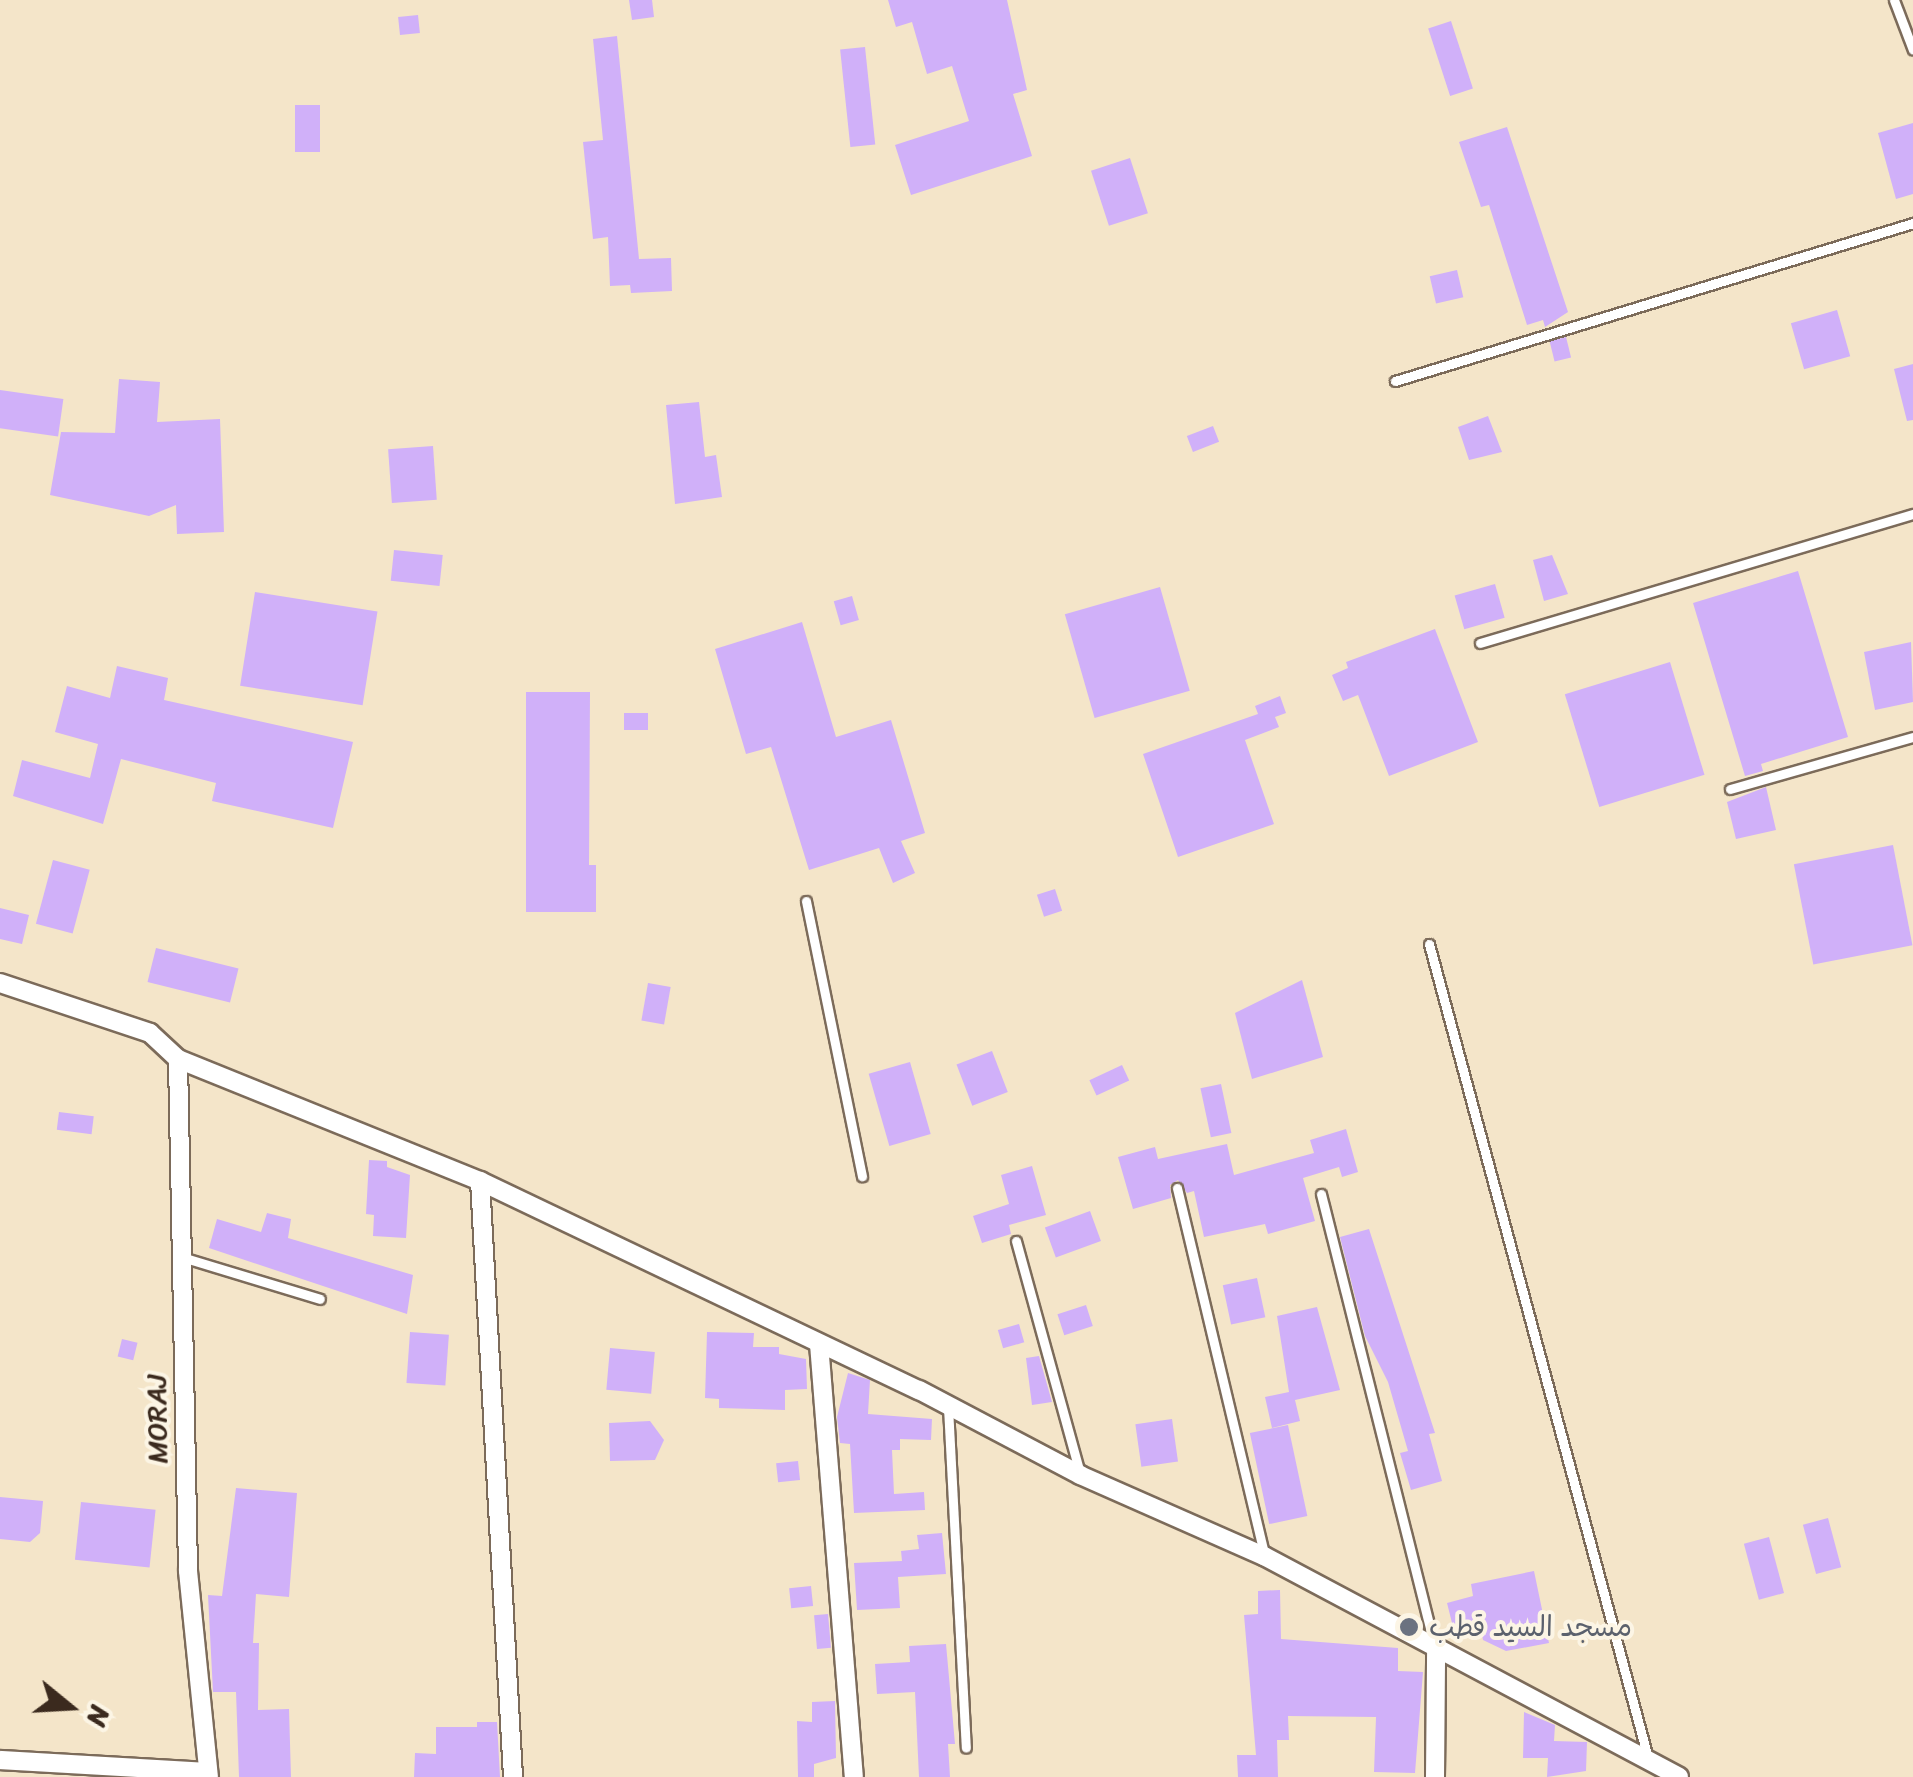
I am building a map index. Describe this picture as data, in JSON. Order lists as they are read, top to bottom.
{
  "streets": {
    "street": ["MORAJ"]
  },
  "places": ["مسجد السيد قطب"],
  "north": "right"
}
